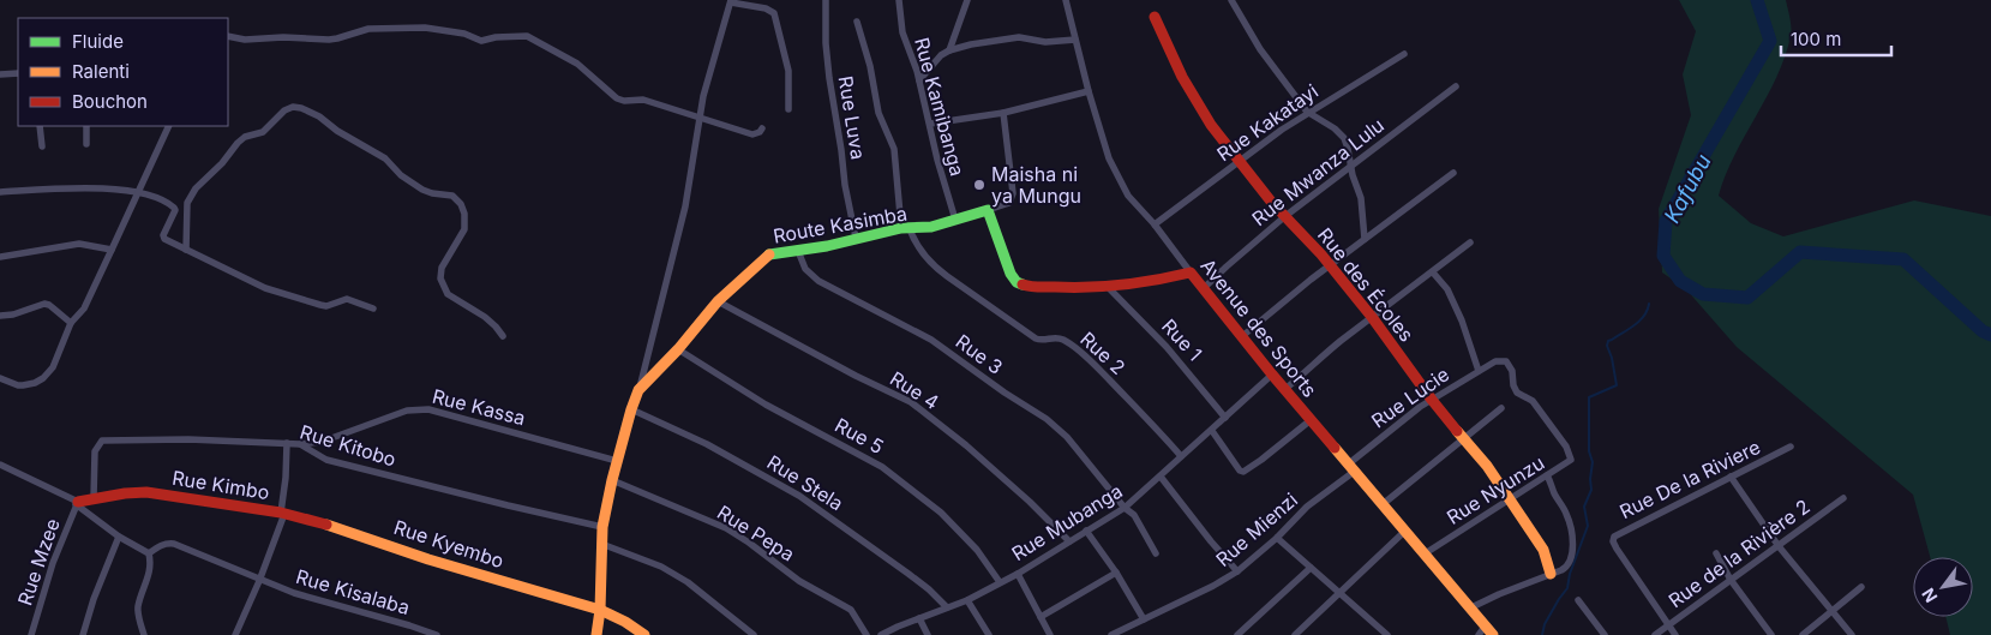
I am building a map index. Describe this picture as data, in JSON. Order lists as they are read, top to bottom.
{
  "streets": {
    "street": [
      "Rue Kamibanga",
      "Rue Luva",
      "Rue Kakatayi",
      "Rue Mwanza Lulu",
      "Route Kasimba",
      "Rue des Écoles",
      "Avenue des Sports",
      "Rue 1",
      "Rue 2",
      "Rue 3",
      "Rue 4",
      "Rue Lucie",
      "Rue Kassa",
      "Rue 5",
      "Rue Kitobo",
      "Rue De la Riviere",
      "Rue Stela",
      "Rue Kimbo",
      "Rue Nyunzu",
      "Rue Mubanga",
      "Rue Mienzi",
      "Rue Pepa",
      "Rue Kyembo",
      "Rue de la Rivière 2",
      "Rue Mzee",
      "Rue Kisalaba"
    ]
  },
  "crossings": [
    ["Rue Kamibanga", "Route Kasimba"],
    ["Rue Luva", "Route Kasimba"],
    ["Rue Kakatayi", "Rue des Écoles"],
    ["Rue Kakatayi", "Avenue des Sports"],
    ["Rue Mwanza Lulu", "Rue des Écoles"],
    ["Rue Mwanza Lulu", "Avenue des Sports"],
    ["Route Kasimba", "Rue 2"],
    ["Route Kasimba", "Rue 3"],
    ["Route Kasimba", "Rue 4"],
    ["Route Kasimba", "Rue Kassa"],
    ["Route Kasimba", "Rue 5"],
    ["Route Kasimba", "Rue Kitobo"],
    ["Route Kasimba", "Rue Stela"],
    ["Route Kasimba", "Rue Pepa"],
    ["Route Kasimba", "Rue Kyembo"],
    ["Rue des Écoles", "Rue Lucie"],
    ["Rue des Écoles", "Rue Nyunzu"],
    ["Avenue des Sports", "Rue Lucie"],
    ["Avenue des Sports", "Rue Nyunzu"],
    ["Avenue des Sports", "Rue Mubanga"],
    ["Avenue des Sports", "Rue Mienzi"],
    ["Rue 1", "Rue Mubanga"],
    ["Rue 2", "Rue Mubanga"],
    ["Rue 3", "Rue Mubanga"],
    ["Rue 4", "Rue Mubanga"],
    ["Rue Lucie", "Rue Nyunzu"],
    ["Rue Lucie", "Rue Mienzi"],
    ["Rue Kassa", "Rue Kitobo"],
    ["Rue 5", "Rue Mubanga"],
    ["Rue Kitobo", "Rue Kimbo"],
    ["Rue De la Riviere", "Rue de la Rivière 2"],
    ["Rue Stela", "Rue Mubanga"],
    ["Rue Kimbo", "Rue Kyembo"],
    ["Rue Kimbo", "Rue Mzee"],
    ["Rue Kimbo", "Rue Kisalaba"]
  ],
  "water": ["Kafubu"],
  "places": ["Maisha ni ya Mungu"],
  "legend": ["Fluide", "Ralenti", "Bouchon"],
  "scale_bar": "100 m",
  "north": "bottom left"
}
